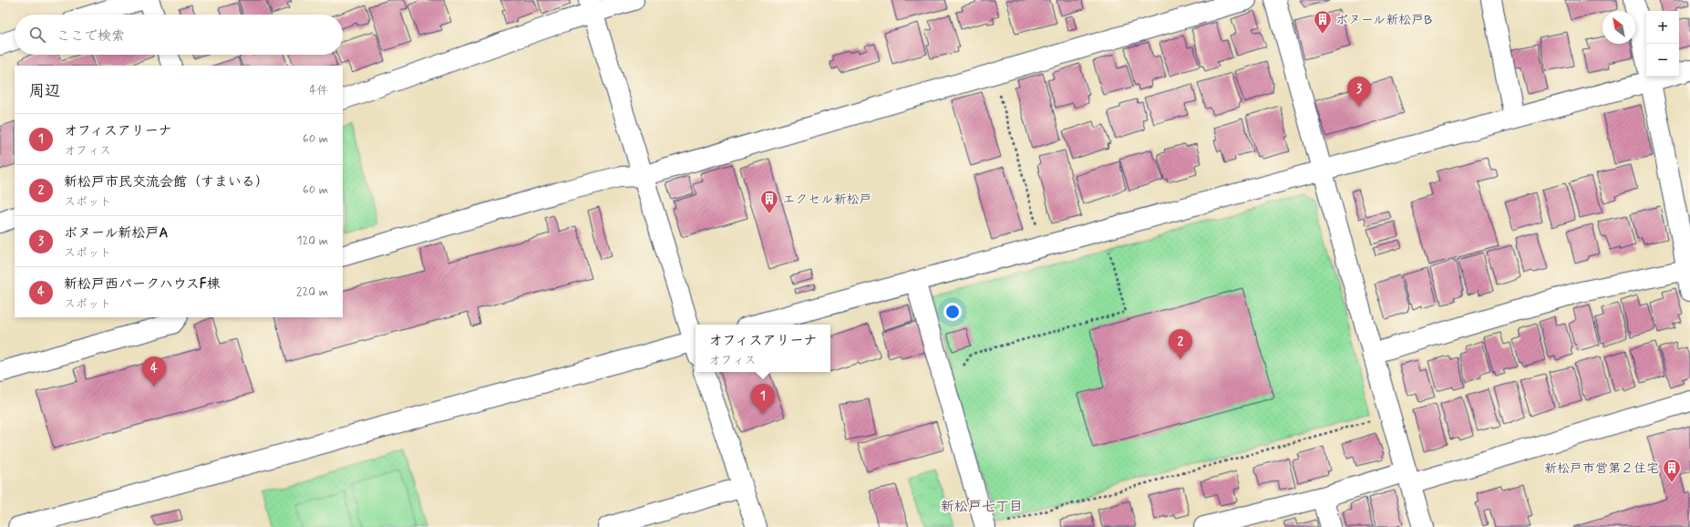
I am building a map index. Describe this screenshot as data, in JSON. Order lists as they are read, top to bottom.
{
  "districts": ["新松戸七丁目"],
  "places": {
    "building": ["ボヌール新松戸B", "エクセル新松戸", "新松戸市営第２住宅"]
  },
  "north": "top left",
  "page": {
    "map_buttons": ["+", "−"],
    "search": "ここで検索",
    "heading": ["周辺", "4件"],
    "pins": [
      "3",
      "2",
      "4",
      "1"
    ],
    "list": [
      {
        "mark": "1",
        "name": "オフィスアリーナ",
        "note": "オフィス",
        "value": "60 m"
      },
      {
        "mark": "2",
        "name": "新松戸市民交流会館（すまいる）",
        "note": "スポット",
        "value": "60 m"
      },
      {
        "mark": "3",
        "name": "ボヌール新松戸A",
        "note": "スポット",
        "value": "120 m"
      },
      {
        "mark": "4",
        "name": "新松戸西パークハウスF棟",
        "note": "スポット",
        "value": "220 m"
      }
    ],
    "popup": ["オフィスアリーナ", "オフィス"]
  }
}
